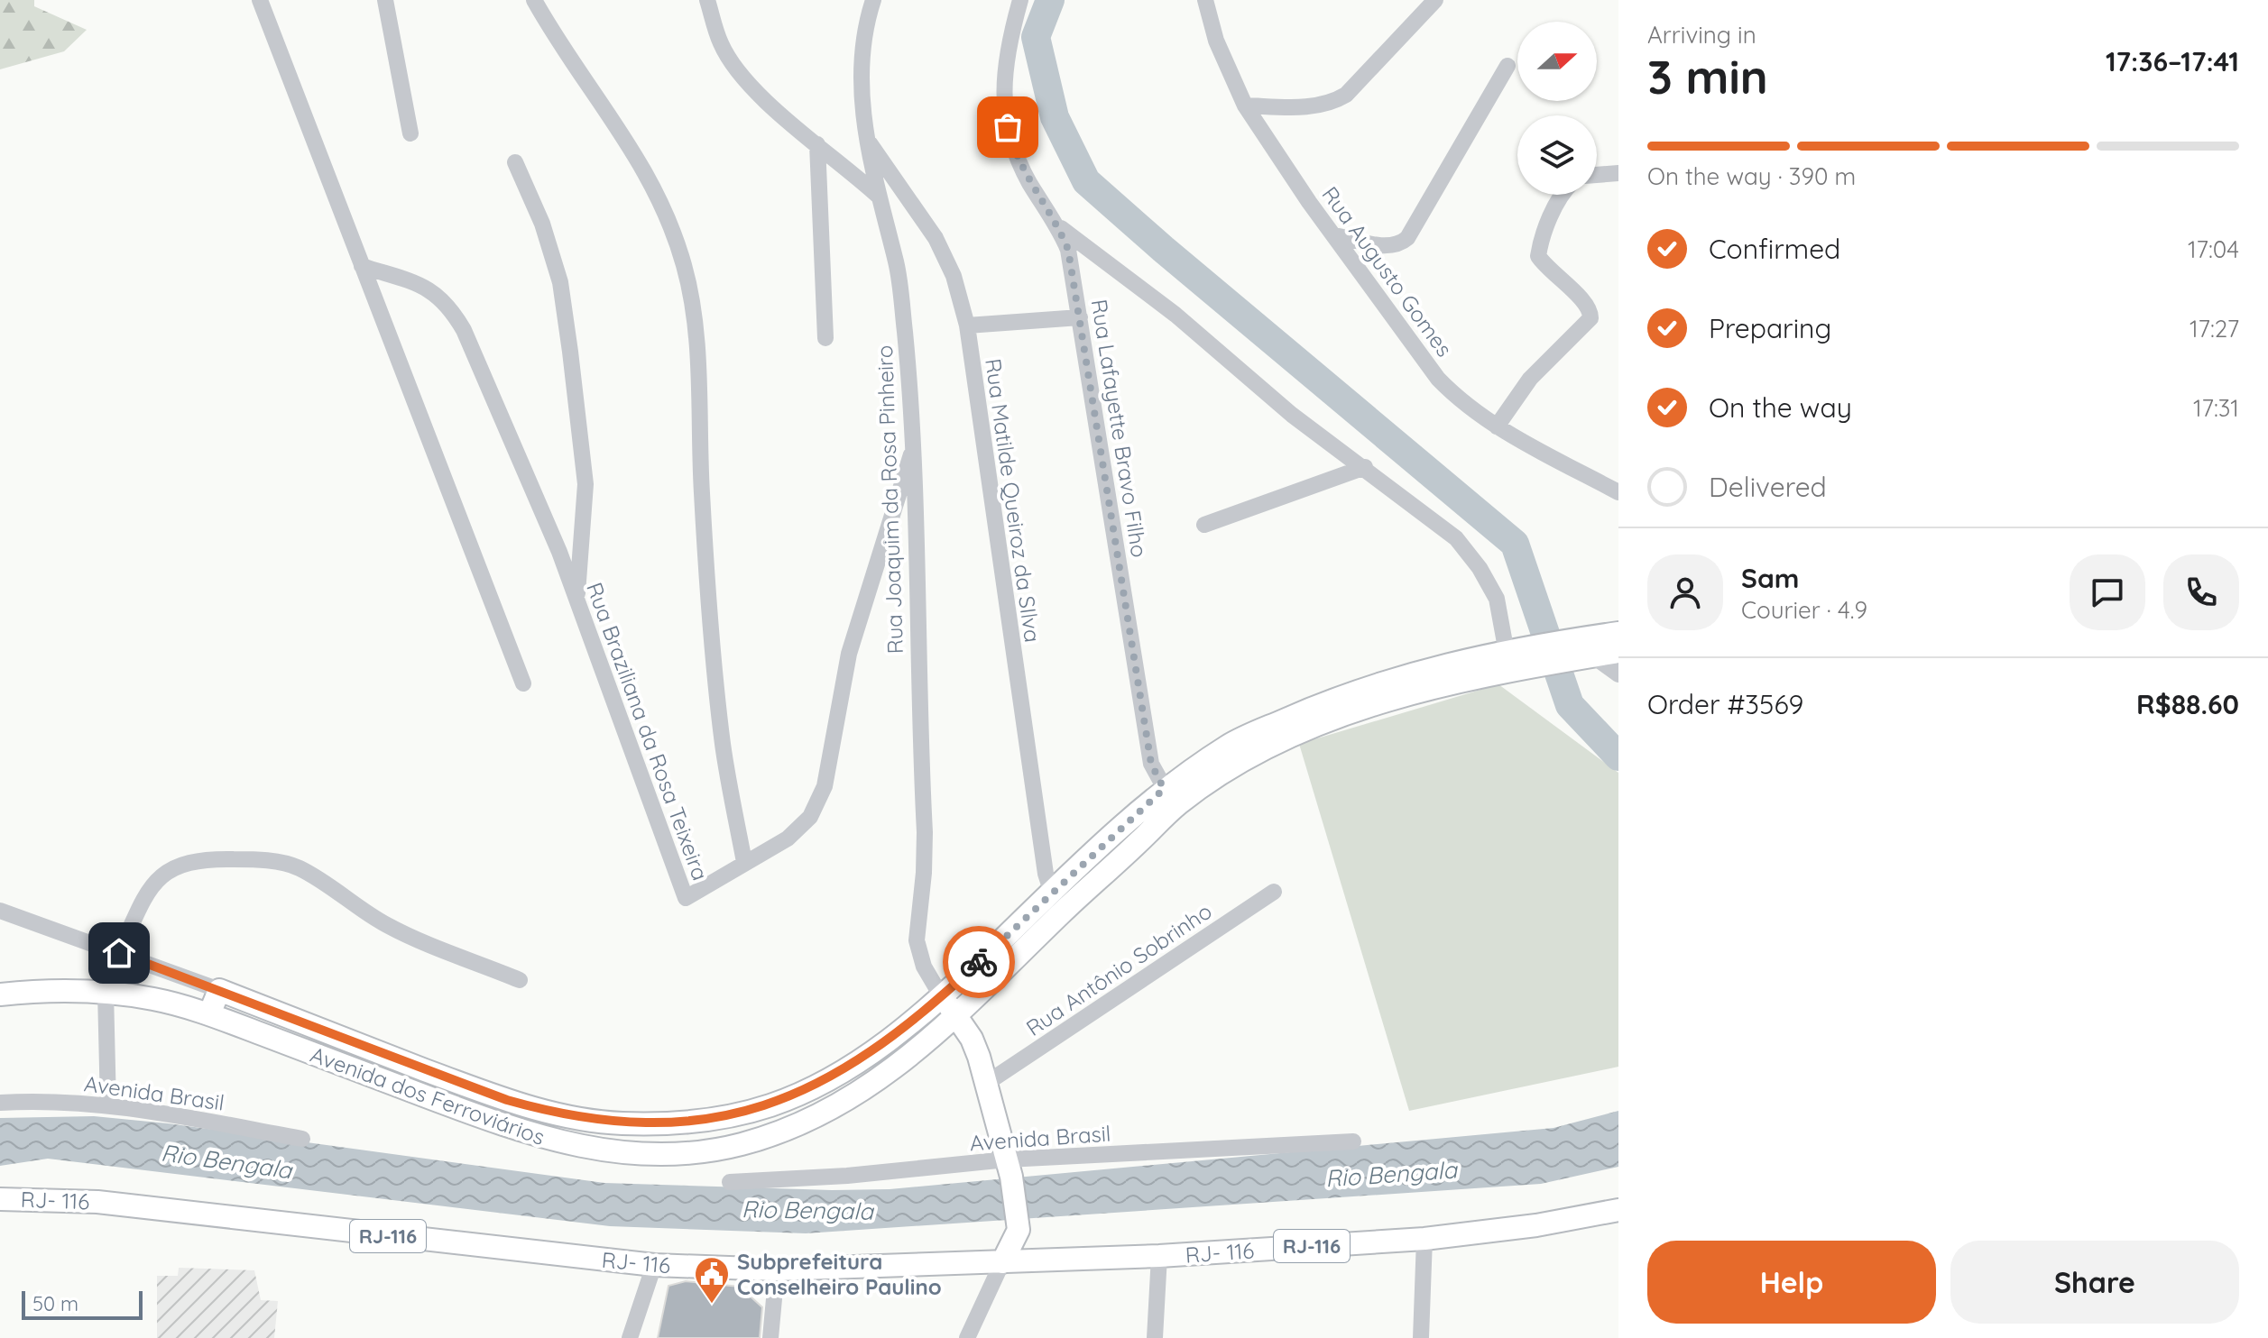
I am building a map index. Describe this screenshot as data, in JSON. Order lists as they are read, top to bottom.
{
  "streets": {
    "main road": ["Avenida dos Ferroviários", "RJ- 116", "RJ-116"],
    "street": [
      "Rua Augusto Gomes",
      "Rua Lafayette Bravo Filho",
      "Rua Joaquim da Rosa Pinheiro",
      "Rua Matilde Queiroz da SIlva",
      "Rua Braziliana da Rosa Teixeira",
      "Rua Antônio Sobrinho",
      "Avenida Brasil"
    ]
  },
  "crossings": [
    ["Rua Lafayette Bravo Filho", "Avenida dos Ferroviários"],
    ["Rua Joaquim da Rosa Pinheiro", "Rua Matilde Queiroz da SIlva"],
    ["Rua Joaquim da Rosa Pinheiro", "Rua Braziliana da Rosa Teixeira"],
    ["Rua Matilde Queiroz da SIlva", "Avenida dos Ferroviários"]
  ],
  "water": ["Rio Bengala"],
  "places": {
    "public building": ["Subprefeitura Conselheiro Paulino"]
  },
  "scale_bar": "50 m",
  "north": "right",
  "page": {
    "heading": ["3 min", "Arriving in", "17:36–17:41"],
    "panel": [
      "Sam",
      "Courier · 4.9",
      "Order #3569",
      "R$88.60"
    ],
    "bar": "On the way · 390 m",
    "list": [
      ["Confirmed", "17:04"],
      ["Preparing", "17:27"],
      ["On the way", "17:31"],
      "Delivered"
    ],
    "buttons": ["Help", "Share"],
    "scale": "50 m"
  }
}
